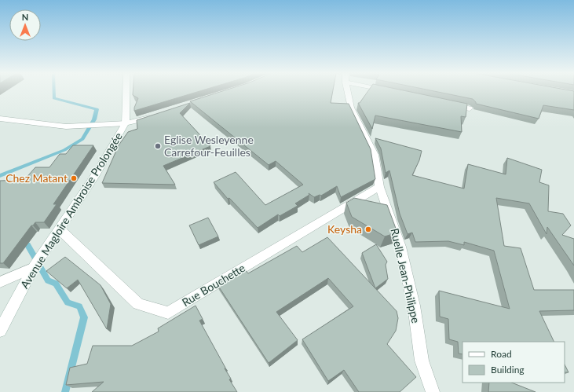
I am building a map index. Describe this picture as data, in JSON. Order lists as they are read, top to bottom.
{
  "streets": {
    "street": ["Avenue Magloire Ambroise Prolongée", "Ruelle Jean-Philippe", "Rue Bouchette"]
  },
  "crossings": [
    ["Avenue Magloire Ambroise Prolongée", "Rue Bouchette"],
    ["Ruelle Jean-Philippe", "Rue Bouchette"]
  ],
  "places": ["Eglise Wesleyenne Carrefour-Feuilles", "Chez Matant", "Keysha"],
  "legend": ["Road", "Building"],
  "north": "top"
}
